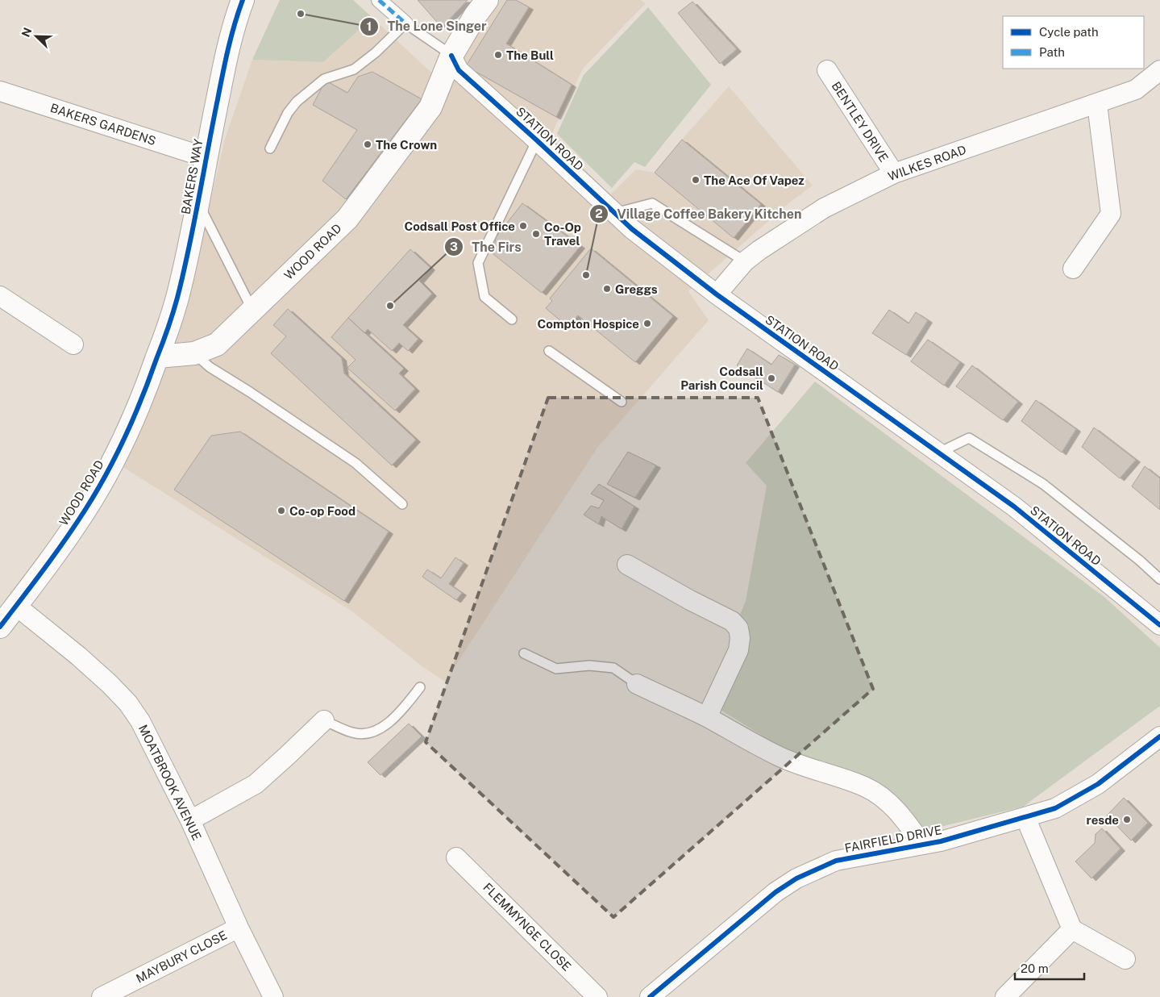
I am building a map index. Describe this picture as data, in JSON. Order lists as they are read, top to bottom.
{
  "streets": {
    "street": [
      "BENTLEY DRIVE",
      "BAKERS GARDENS",
      "STATION ROAD",
      "WILKES ROAD",
      "BAKERS WAY",
      "WOOD ROAD",
      "MOATBROOK AVENUE",
      "FAIRFIELD DRIVE",
      "FLEMMYNGE CLOSE",
      "MAYBURY CLOSE"
    ]
  },
  "crossings": [
    ["BENTLEY DRIVE", "WILKES ROAD"],
    ["BAKERS GARDENS", "BAKERS WAY"],
    ["STATION ROAD", "WILKES ROAD"],
    ["STATION ROAD", "WOOD ROAD"],
    ["BAKERS WAY", "WOOD ROAD"],
    ["WOOD ROAD", "MOATBROOK AVENUE"],
    ["MOATBROOK AVENUE", "MAYBURY CLOSE"]
  ],
  "places": [
    "The Lone Singer",
    "The Bull",
    "The Crown",
    "The Ace Of Vapez",
    "Codsall Post Office",
    "Co-Op Travel",
    "Village Coffee Bakery Kitchen",
    "Greggs",
    "The Firs",
    "Compton Hospice",
    "Codsall Parish Council",
    "Co-op Food",
    "resde"
  ],
  "legend": ["Cycle path", "Path"],
  "scale_bar": "20 m",
  "north": "top left"
}
